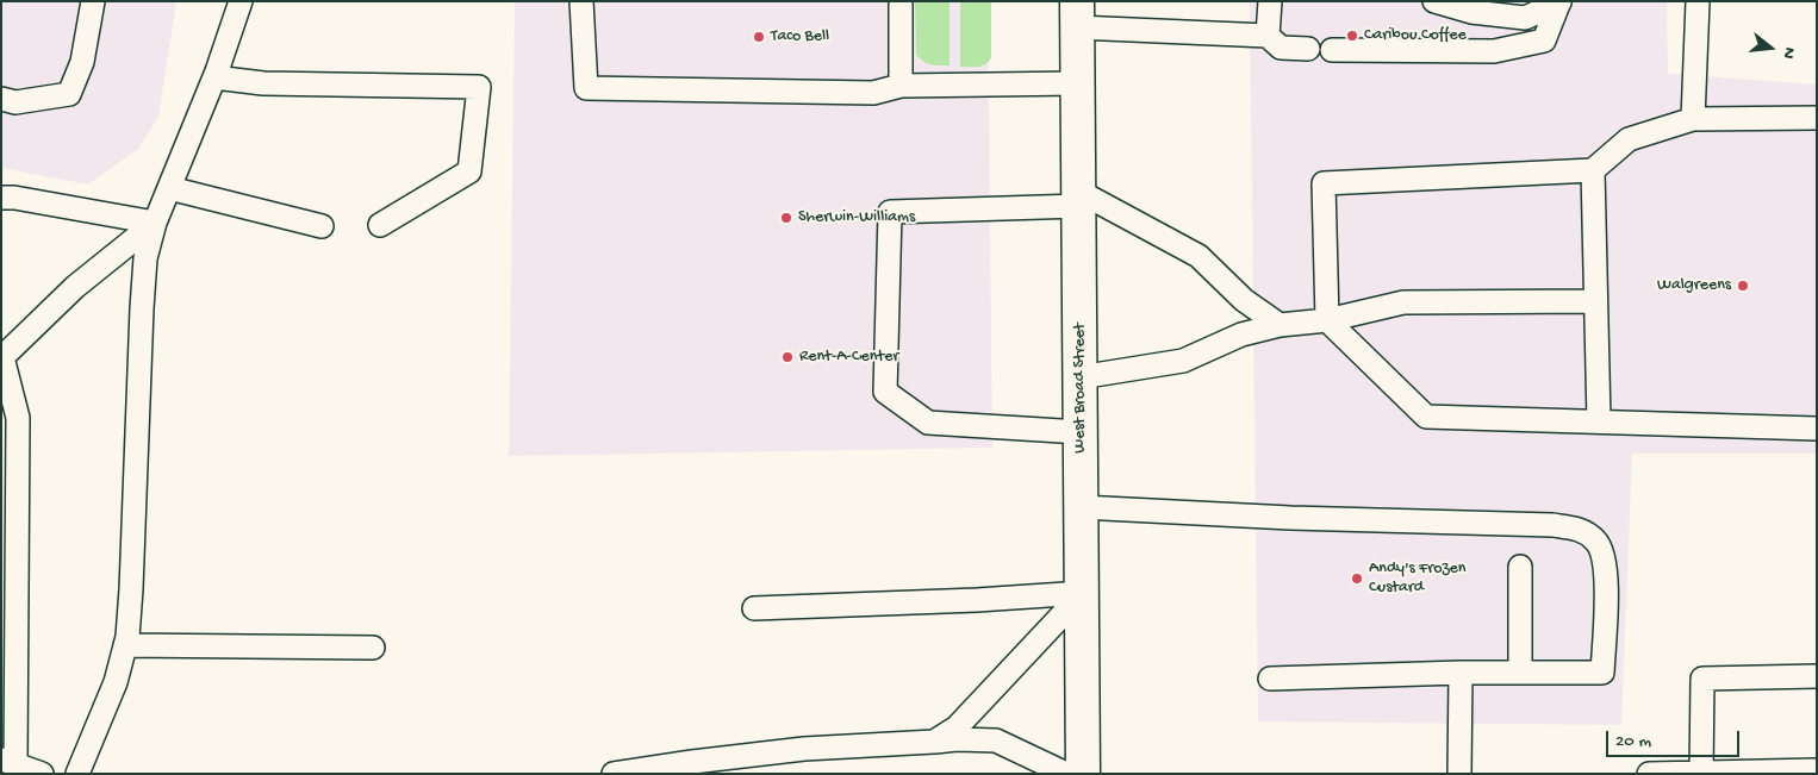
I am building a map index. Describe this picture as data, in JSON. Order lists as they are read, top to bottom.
{
  "streets": {
    "main road": ["West Broad Street"]
  },
  "places": [
    "Caribou Coffee",
    "Taco Bell",
    "Sherwin-Williams",
    "Walgreens",
    "Rent-A-Center",
    "Andy's Frozen Custard"
  ],
  "scale_bar": "20 m",
  "north": "right"
}
